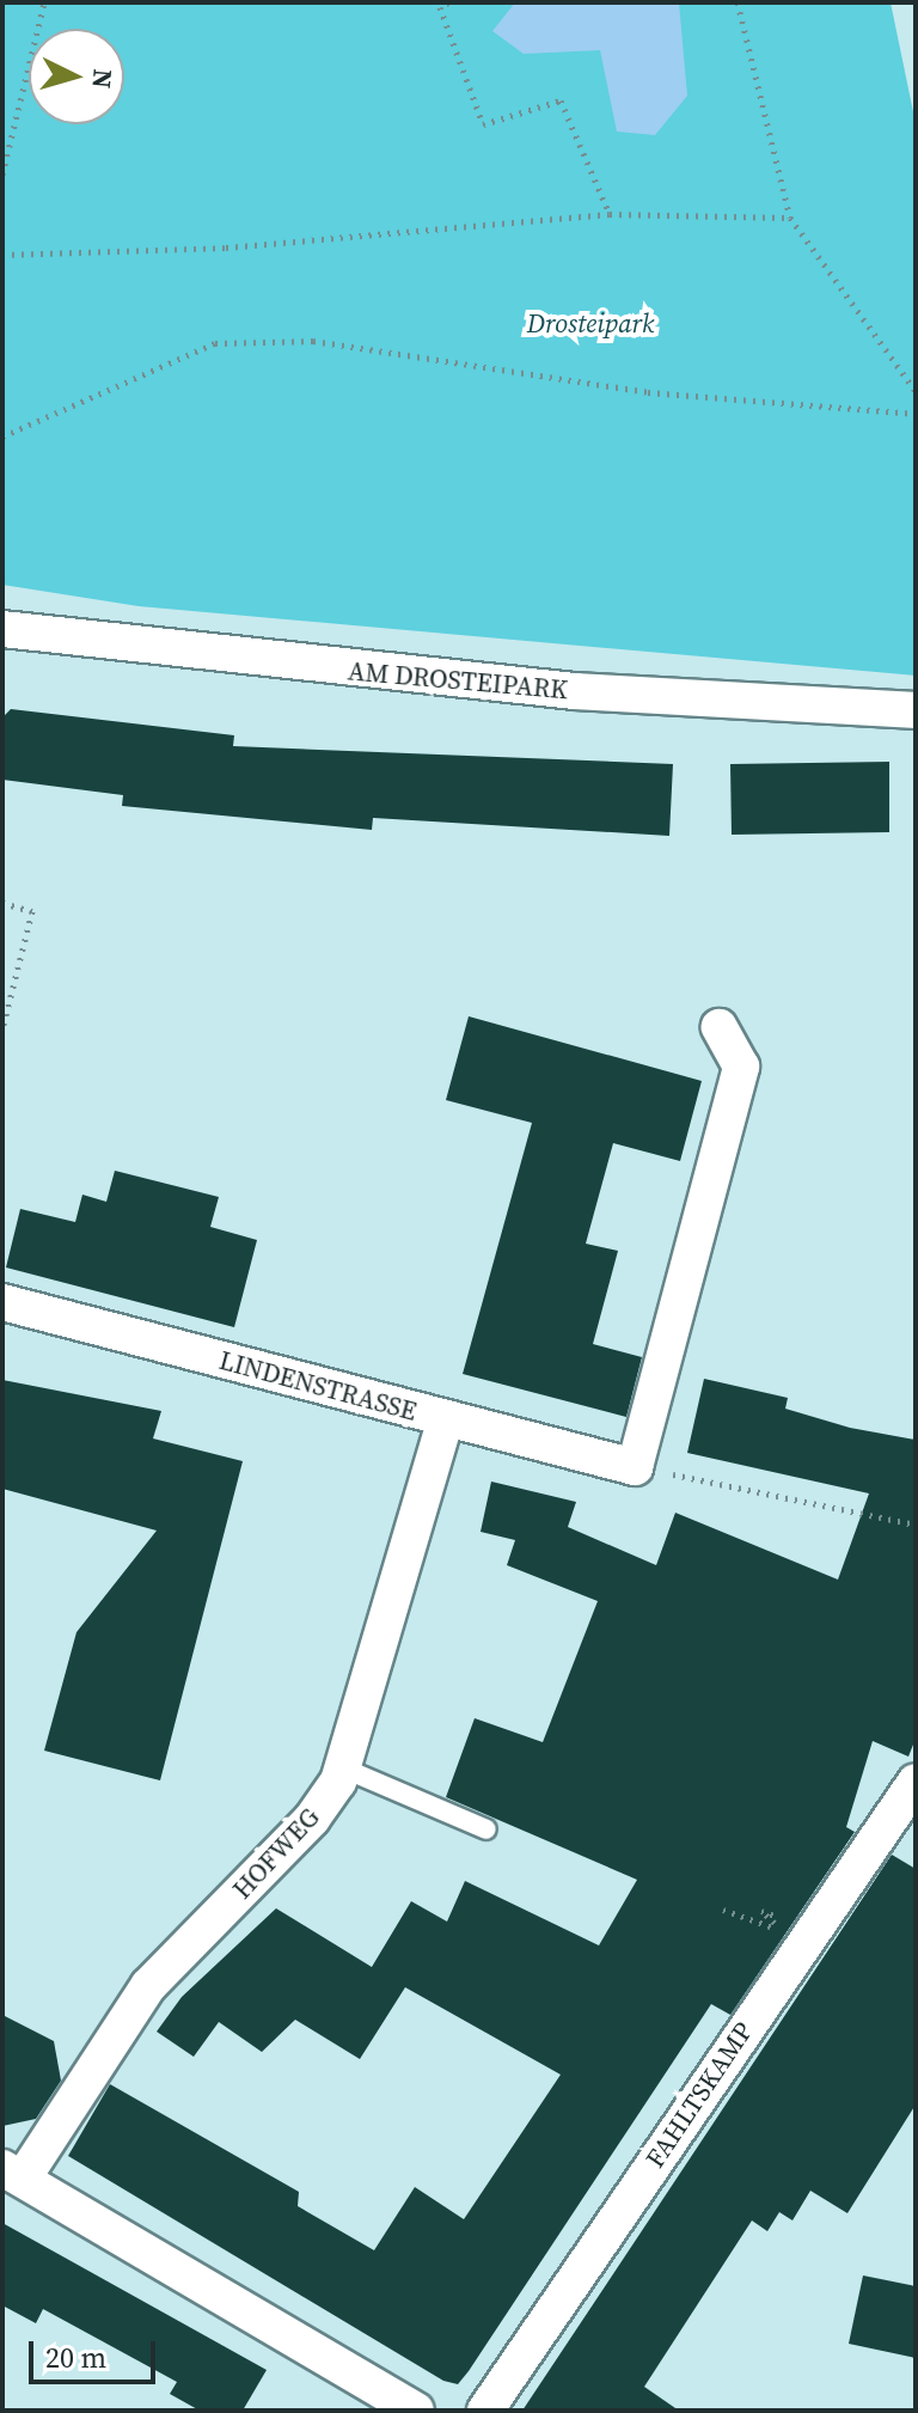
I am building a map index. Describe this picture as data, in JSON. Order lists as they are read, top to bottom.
{
  "streets": {
    "street": [
      "AM DROSTEIPARK",
      "LINDENSTRASSE",
      "HOFWEG",
      "FAHLTSKAMP"
    ]
  },
  "crossings": [
    ["LINDENSTRASSE", "HOFWEG"]
  ],
  "parks": ["Drosteipark"],
  "scale_bar": "20 m",
  "north": "right"
}
